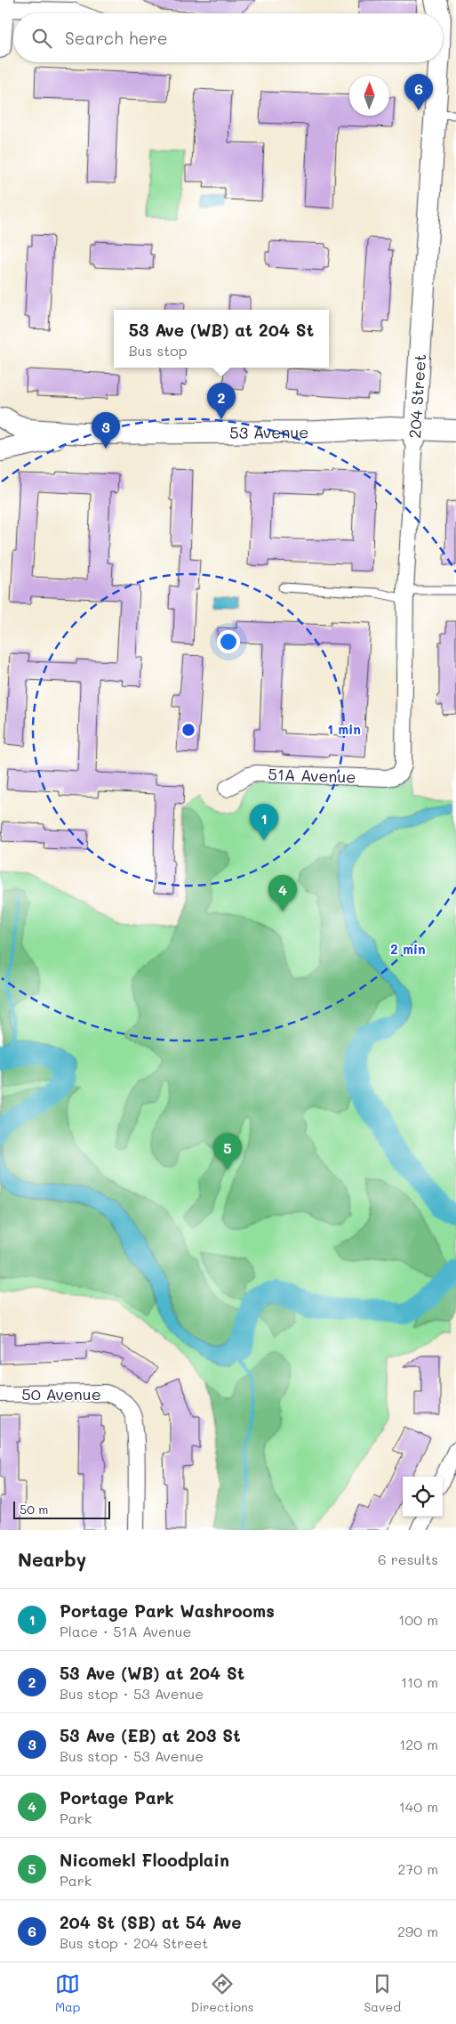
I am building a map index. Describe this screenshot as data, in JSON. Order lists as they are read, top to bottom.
{
  "streets": {
    "street": [
      "204 Street",
      "53 Avenue",
      "51A Avenue",
      "50 Avenue"
    ]
  },
  "crossings": [
    ["204 Street", "53 Avenue"],
    ["204 Street", "51A Avenue"]
  ],
  "scale_bar": "50 m",
  "north": "top",
  "page": {
    "search": "Search here",
    "pins": [
      "6",
      "2",
      "3",
      "1",
      "4",
      "5"
    ],
    "popup": ["53 Ave (WB) at 204 St", "Bus stop"],
    "scale": "50 m",
    "heading": ["Nearby", "6 results"],
    "list": [
      {
        "mark": "1",
        "name": "Portage Park Washrooms",
        "note": "Place · 51A Avenue",
        "value": "100 m"
      },
      {
        "mark": "2",
        "name": "53 Ave (WB) at 204 St",
        "note": "Bus stop · 53 Avenue",
        "value": "110 m"
      },
      {
        "mark": "3",
        "name": "53 Ave (EB) at 203 St",
        "note": "Bus stop · 53 Avenue",
        "value": "120 m"
      },
      {
        "mark": "4",
        "name": "Portage Park",
        "note": "Park",
        "value": "140 m"
      },
      {
        "mark": "5",
        "name": "Nicomekl Floodplain",
        "note": "Park",
        "value": "270 m"
      },
      {
        "mark": "6",
        "name": "204 St (SB) at 54 Ave",
        "note": "Bus stop · 204 Street",
        "value": "290 m"
      }
    ],
    "nav": ["Map", "Directions", "Saved"]
  },
  "rings": ["1 min", "2 min"]
}
